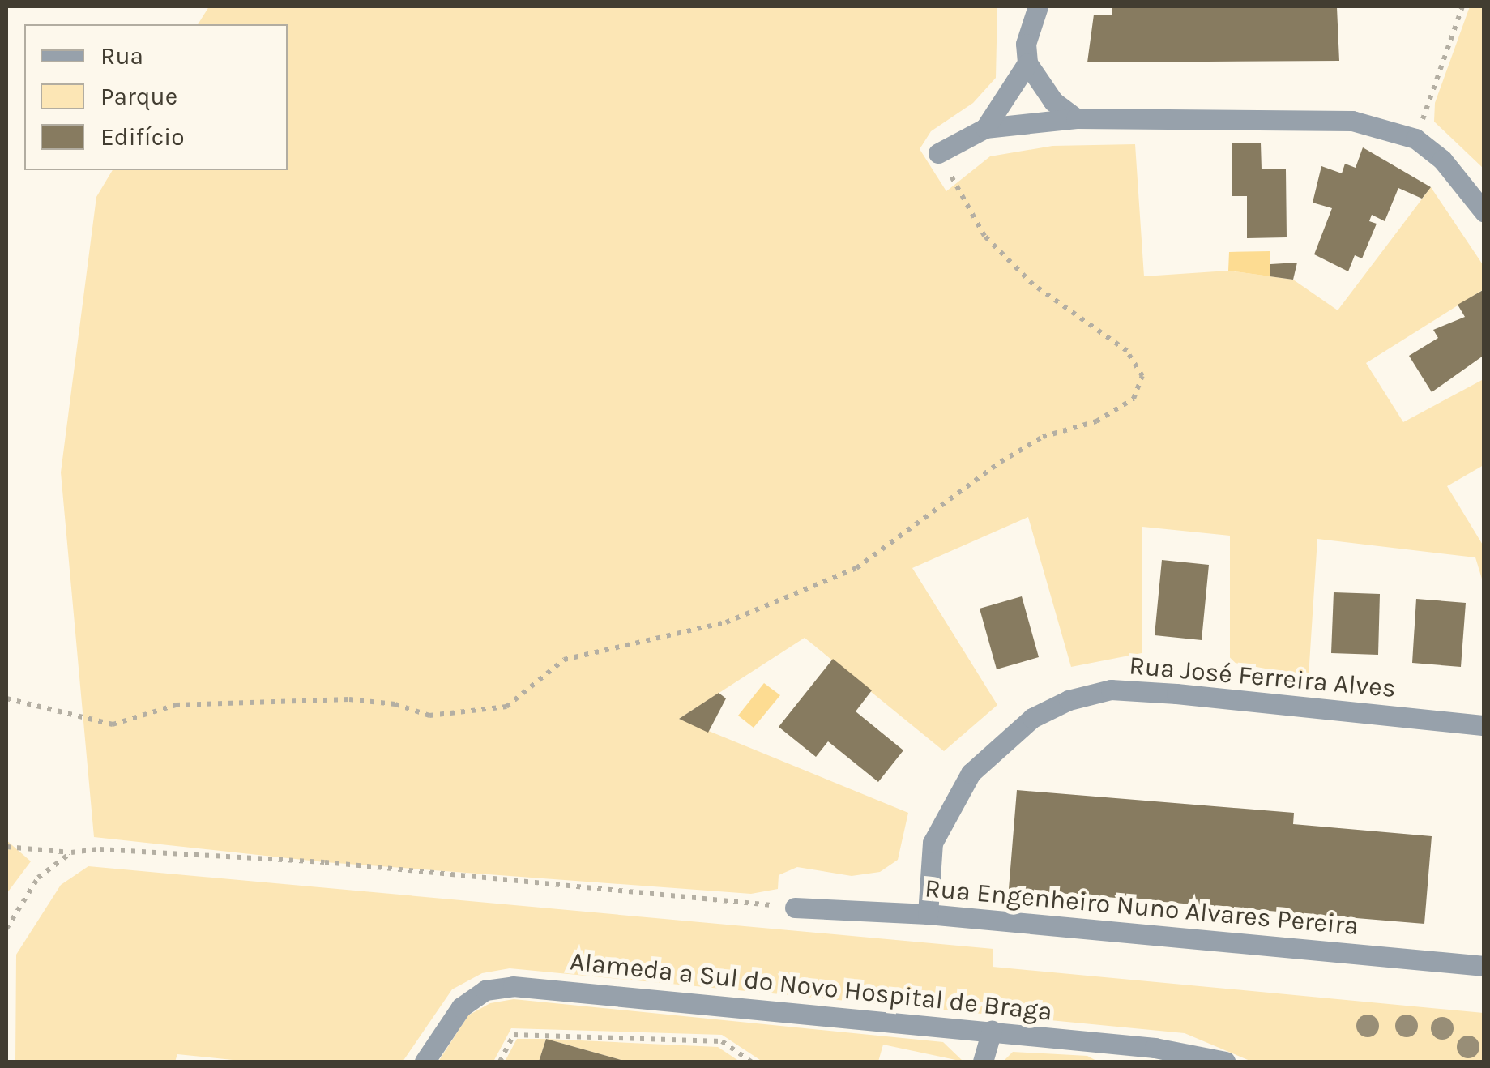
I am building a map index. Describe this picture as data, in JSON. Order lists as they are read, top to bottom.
{
  "streets": {
    "street": ["Rua José Ferreira Alves", "Rua Engenheiro Nuno Alvares Pereira", "Alameda a Sul do Novo Hospital de Braga"]
  },
  "crossings": [
    ["Rua José Ferreira Alves", "Rua Engenheiro Nuno Alvares Pereira"]
  ],
  "legend": ["Rua", "Parque", "Edifício"]
}
